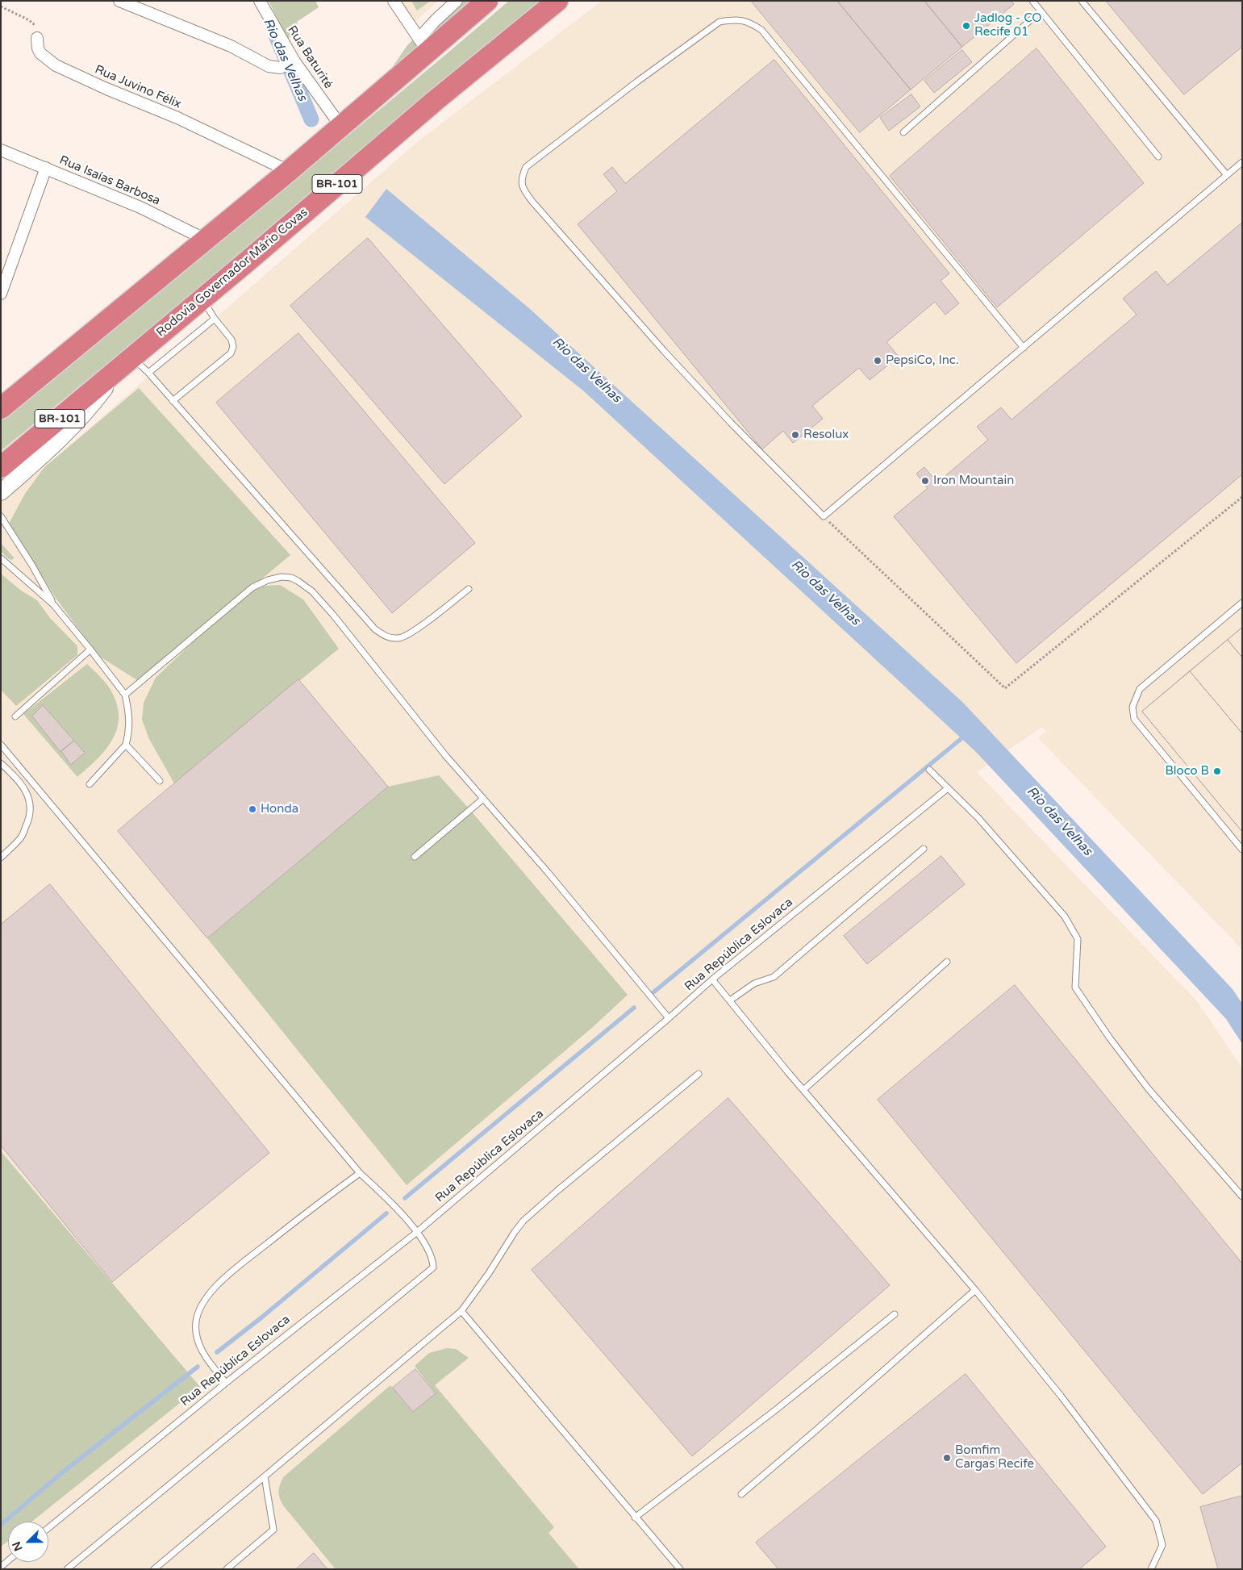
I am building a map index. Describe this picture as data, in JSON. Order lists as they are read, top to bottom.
{
  "streets": {
    "highway": ["BR-101", "Rodovia Governador Mário Covas"],
    "street": ["Rua Baturité", "Rua Juvino Félix", "Rua Isaías Barbosa"],
    "lane": ["Rua República Eslovaca"]
  },
  "crossings": [
    ["Rua Baturité", "BR-101"],
    ["Rua Juvino Félix", "BR-101"],
    ["Rua Isaías Barbosa", "BR-101"]
  ],
  "water": ["Rio das Velhas"],
  "places": [
    "Jadlog - CO Recife 01",
    "PepsiCo, Inc.",
    "Resolux",
    "Iron Mountain",
    "Bloco B",
    "Honda",
    "Bomfim Cargas Recife"
  ],
  "north": "bottom left"
}
